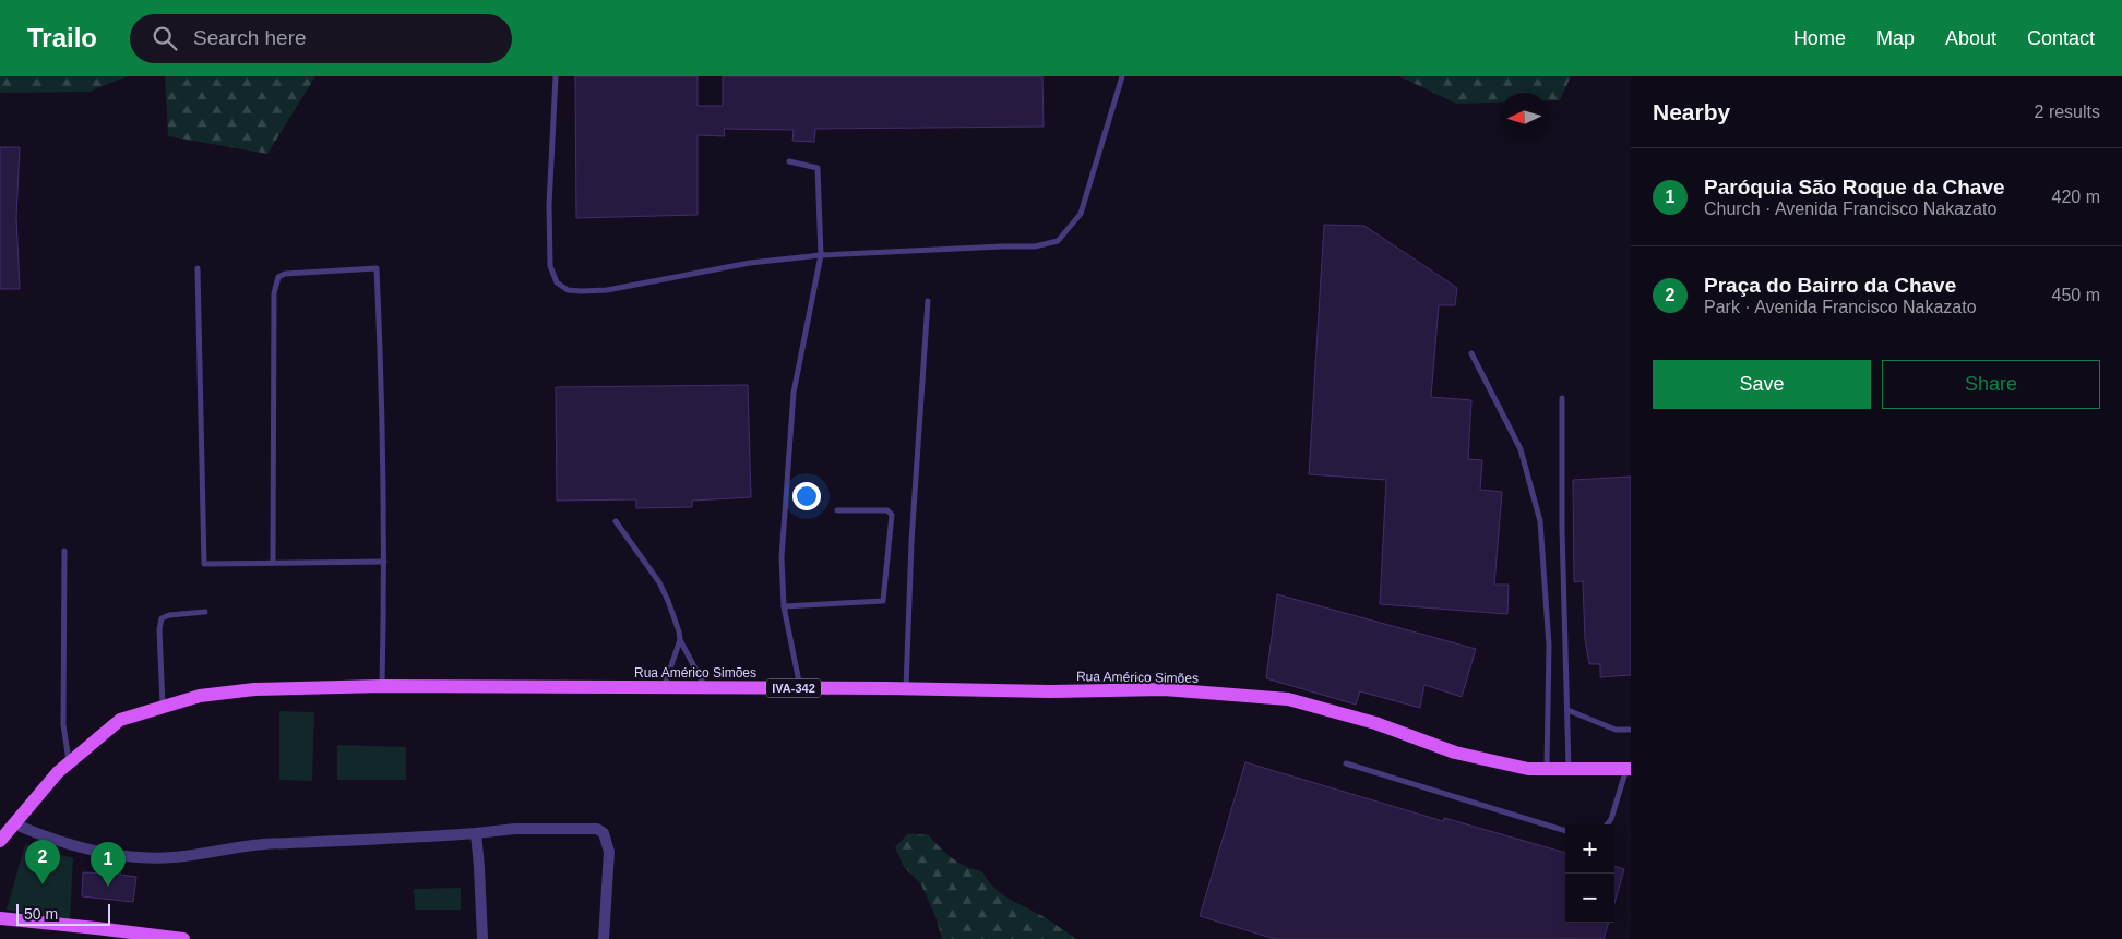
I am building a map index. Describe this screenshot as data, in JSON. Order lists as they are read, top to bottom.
{
  "streets": {
    "main road": ["Rua Américo Simões", "IVA-342"]
  },
  "scale_bar": "50 m",
  "north": "left",
  "page": {
    "header": "Trailo",
    "search": "Search here",
    "nav": [
      "Home",
      "Map",
      "About",
      "Contact"
    ],
    "heading": ["Nearby", "2 results"],
    "list": [
      {
        "mark": "1",
        "name": "Paróquia São Roque da Chave",
        "note": "Church · Avenida Francisco Nakazato",
        "value": "420 m"
      },
      {
        "mark": "2",
        "name": "Praça do Bairro da Chave",
        "note": "Park · Avenida Francisco Nakazato",
        "value": "450 m"
      }
    ],
    "buttons": ["Save", "Share"],
    "map_buttons": ["+", "−"],
    "pins": ["2", "1"],
    "scale": "50 m"
  }
}
